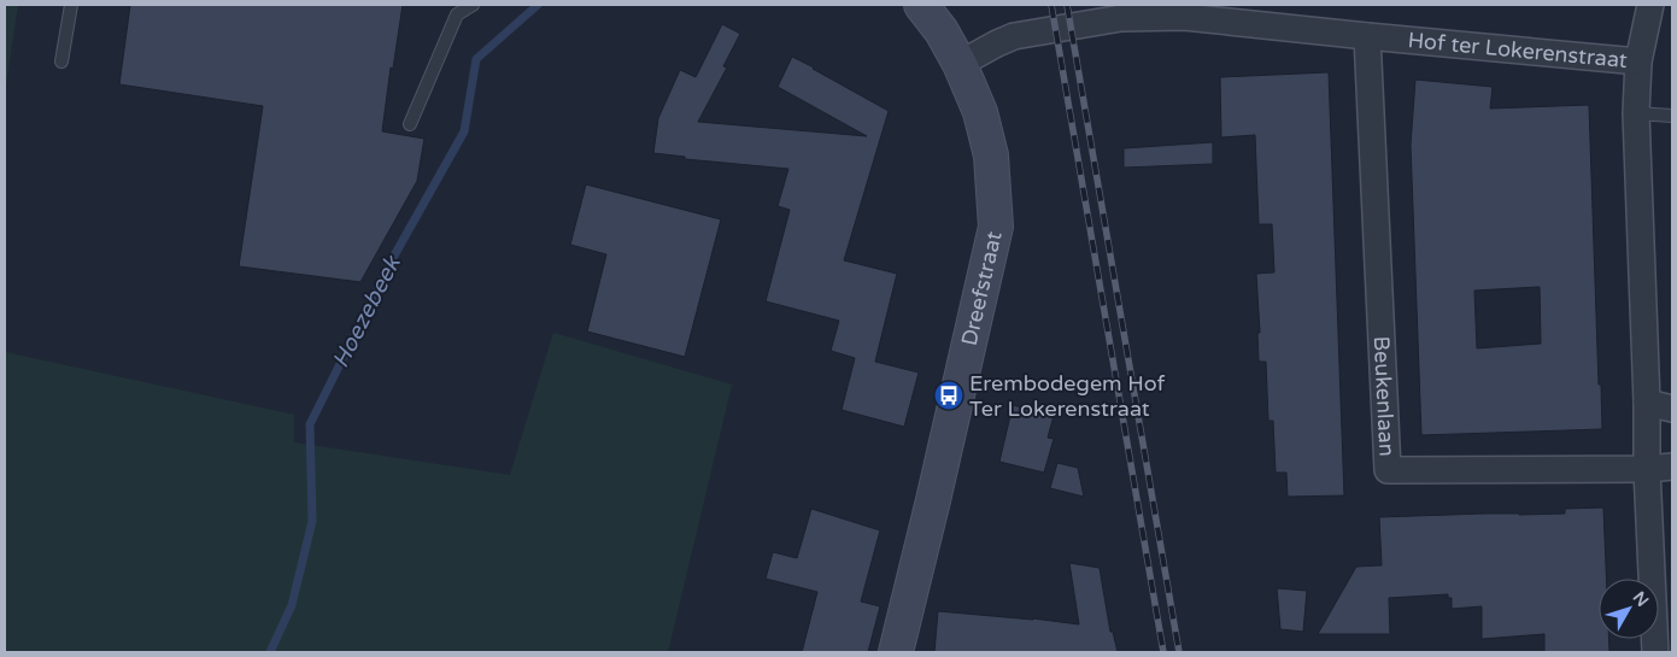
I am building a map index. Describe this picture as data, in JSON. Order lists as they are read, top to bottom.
{
  "streets": {
    "street": ["Hof ter Lokerenstraat", "Dreefstraat", "Beukenlaan"]
  },
  "crossings": [
    ["Hof ter Lokerenstraat", "Dreefstraat"],
    ["Hof ter Lokerenstraat", "Beukenlaan"]
  ],
  "water": ["Hoezebeek"],
  "places": {
    "bus stop": ["Erembodegem Hof Ter Lokerenstraat"]
  },
  "north": "top right"
}
